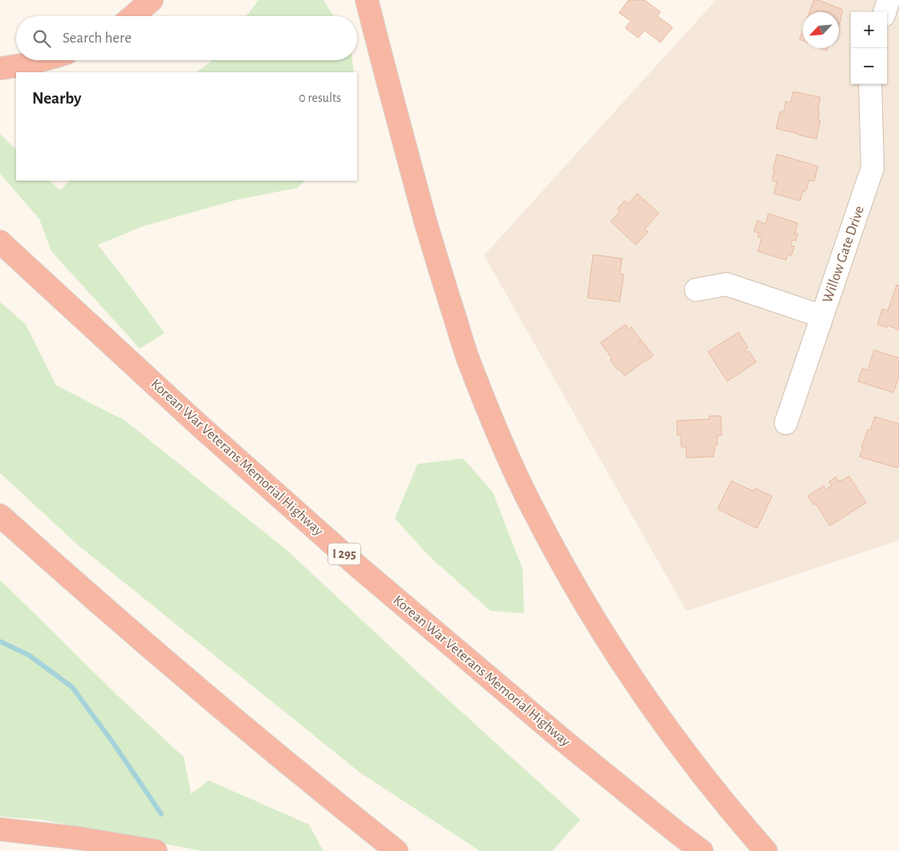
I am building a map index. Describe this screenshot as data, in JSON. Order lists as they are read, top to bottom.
{
  "streets": {
    "highway": ["Korean War Veterans Memorial Highway", "I 295"],
    "street": ["Willow Gate Drive"]
  },
  "north": "bottom left",
  "page": {
    "map_buttons": ["+", "−"],
    "search": "Search here",
    "heading": ["Nearby", "0 results"]
  }
}
